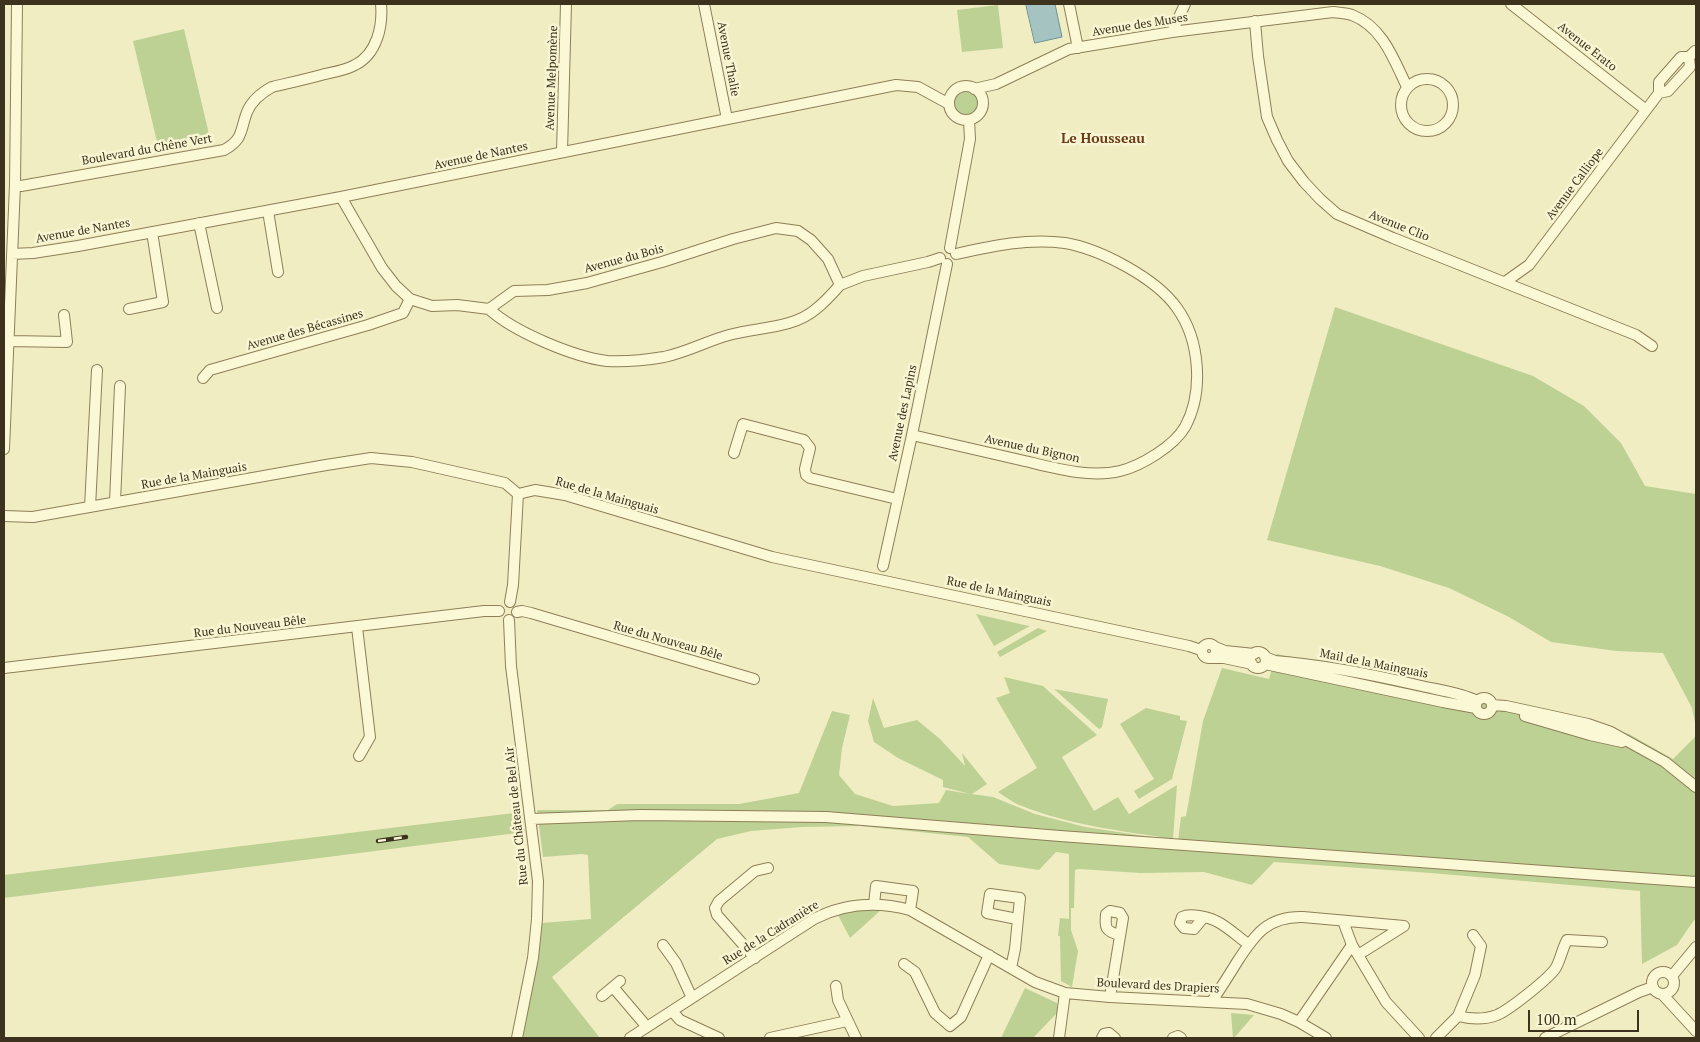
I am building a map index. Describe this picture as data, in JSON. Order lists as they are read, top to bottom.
{
  "streets": {
    "street": [
      "Avenue des Muses",
      "Avenue Erato",
      "Avenue Thalie",
      "Avenue Melpomène",
      "Boulevard du Chêne Vert",
      "Avenue de Nantes",
      "Avenue Calliope",
      "Avenue Clio",
      "Avenue du Bois",
      "Avenue des Bécassines",
      "Avenue des Lapins",
      "Avenue du Bignon",
      "Rue de la Mainguais",
      "Rue du Nouveau Bêle",
      "Mail de la Mainguais",
      "Rue du Château de Bel Air",
      "Rue de la Cadranière",
      "Boulevard des Drapiers"
    ]
  },
  "crossings": [
    ["Avenue des Muses", "Avenue de Nantes"],
    ["Avenue des Muses", "Avenue Clio"],
    ["Avenue Erato", "Avenue Calliope"],
    ["Avenue Thalie", "Avenue de Nantes"],
    ["Avenue Melpomène", "Avenue de Nantes"],
    ["Avenue Calliope", "Avenue Clio"],
    ["Avenue des Lapins", "Avenue du Bignon"],
    ["Rue du Nouveau Bêle", "Rue du Château de Bel Air"],
    ["Rue de la Cadranière", "Boulevard des Drapiers"]
  ],
  "districts": ["Le Housseau"],
  "scale_bar": "100 m"
}
